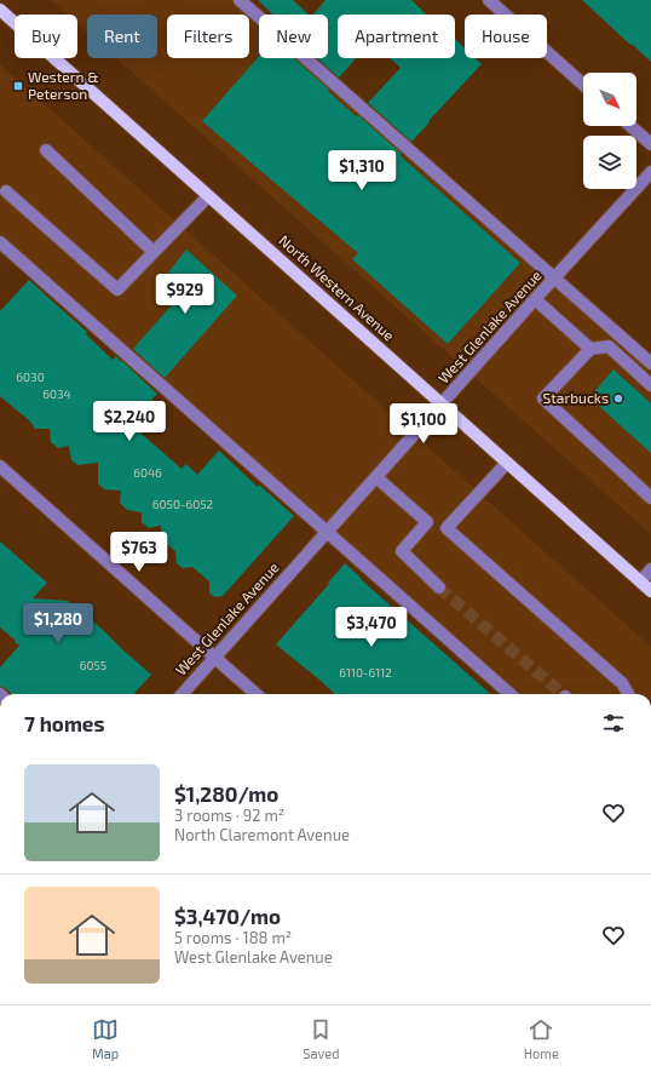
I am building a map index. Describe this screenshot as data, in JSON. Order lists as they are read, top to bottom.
{
  "streets": {
    "main road": ["North Western Avenue"],
    "street": ["West Glenlake Avenue"]
  },
  "crossings": [
    ["North Western Avenue", "West Glenlake Avenue"]
  ],
  "places": {
    "transit": ["Western & Peterson"],
    "other": ["Starbucks"]
  },
  "house_numbers": [
    "6030",
    "6034",
    "6046",
    "6050-6052",
    "6055",
    "6110-6112"
  ],
  "north": "bottom right",
  "page": {
    "chip": [
      "Buy",
      "Rent",
      "Filters",
      "New",
      "Apartment",
      "House"
    ],
    "price": [
      "$1,310",
      "$929",
      "$2,240",
      "$1,100",
      "$763",
      "$1,280",
      "$3,470"
    ],
    "heading": "7 homes",
    "list": [
      {
        "name": "$1,280/mo",
        "note": "3 rooms · 92 m² · North Claremont Avenue"
      },
      {
        "name": "$3,470/mo",
        "note": "5 rooms · 188 m² · West Glenlake Avenue"
      }
    ],
    "tabs": ["Map", "Saved", "Home"]
  }
}
